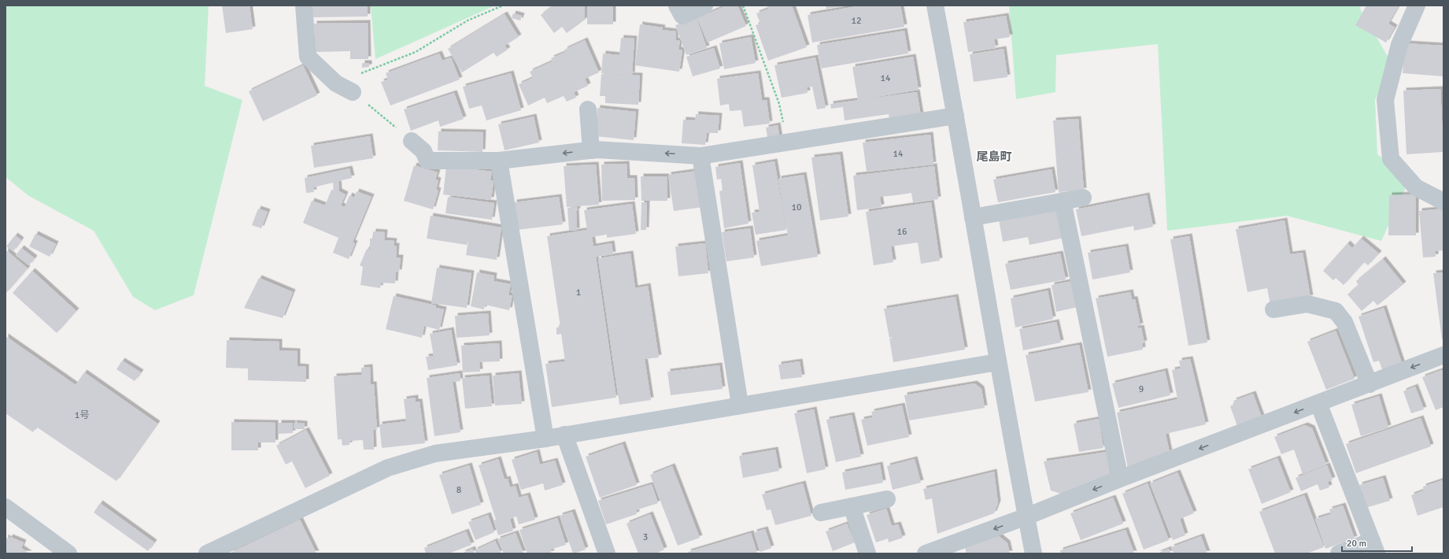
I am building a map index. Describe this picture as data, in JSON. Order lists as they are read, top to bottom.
{
  "districts": ["尾島町"],
  "house_numbers": [
    "12",
    "14",
    "14",
    "10",
    "16",
    "1",
    "9",
    "1号",
    "8",
    "3"
  ],
  "scale_bar": "20 m"
}
